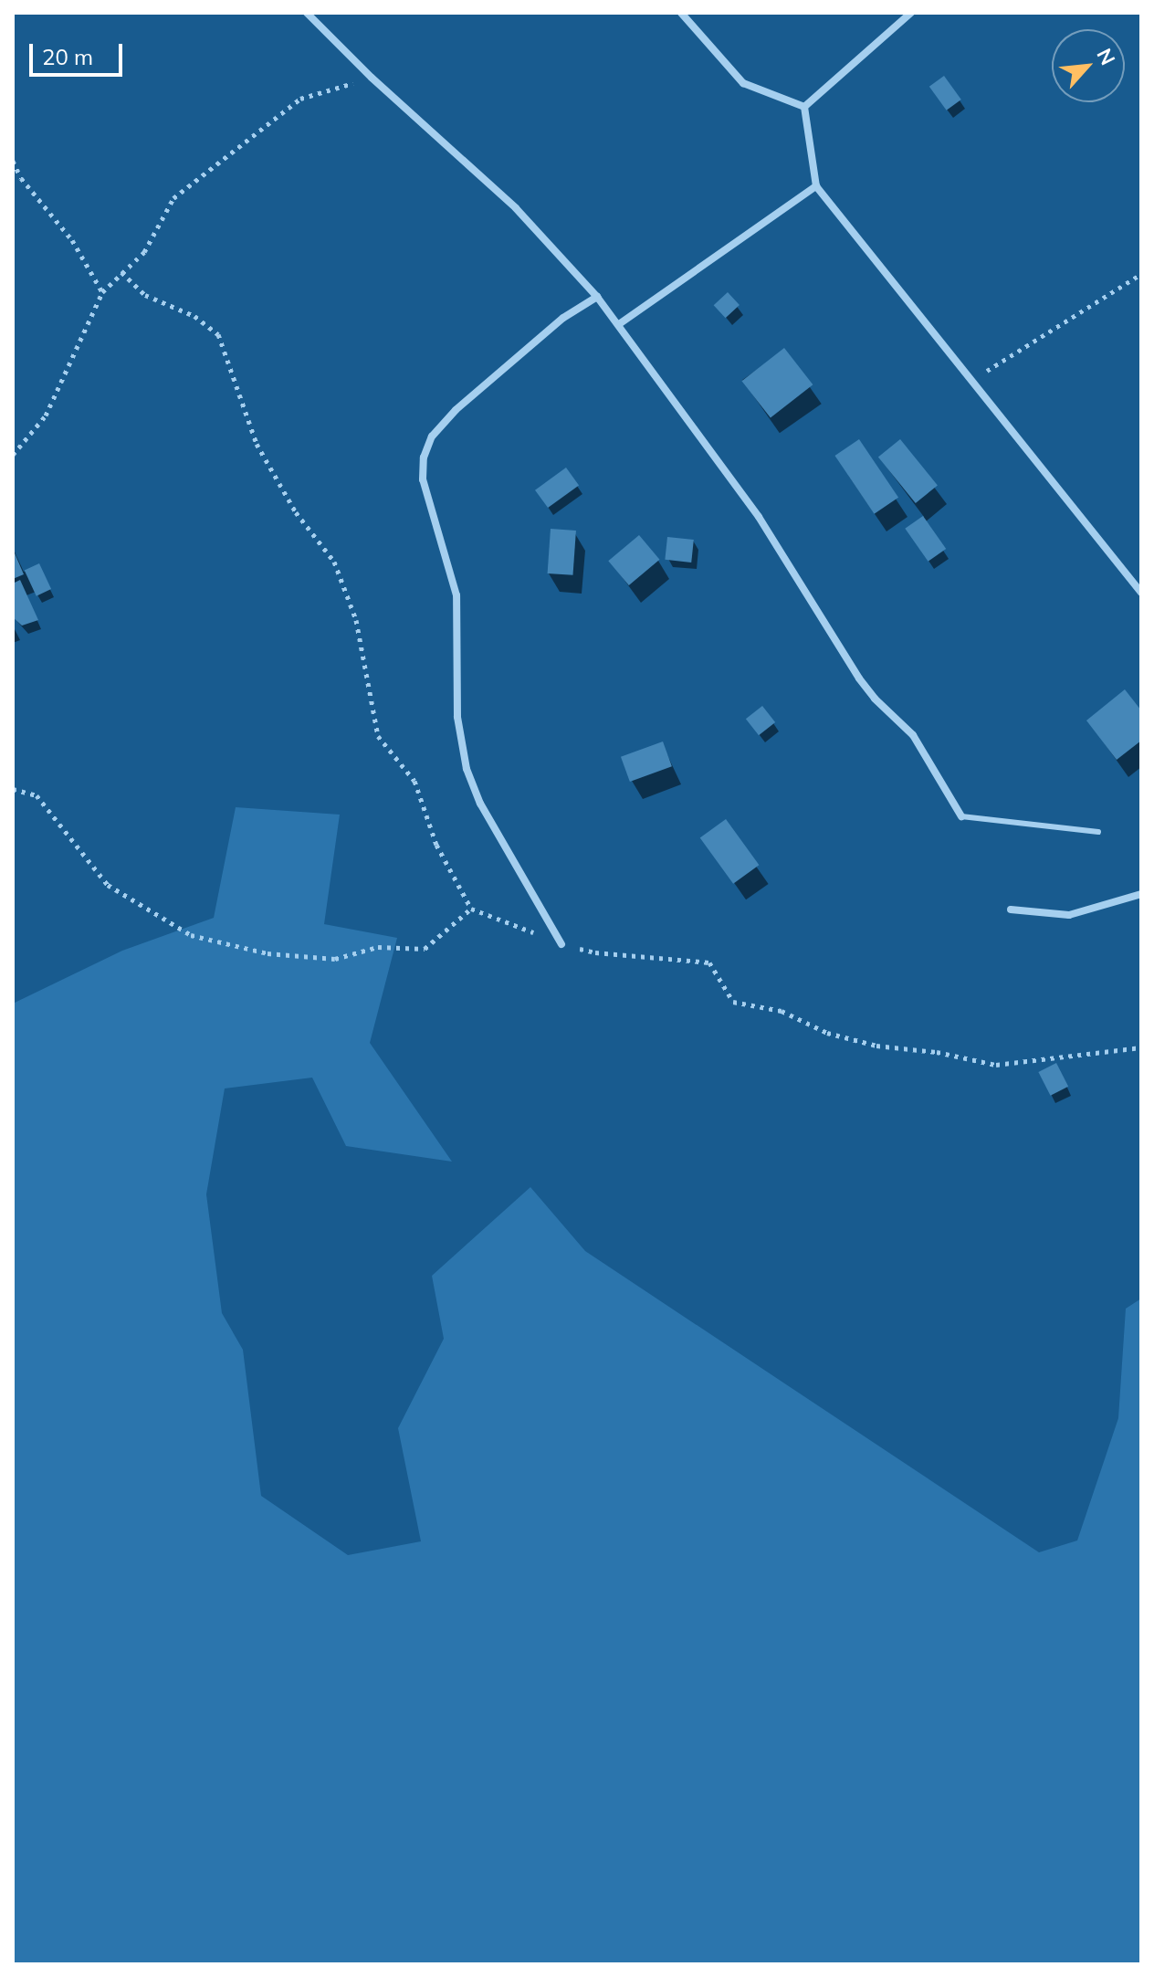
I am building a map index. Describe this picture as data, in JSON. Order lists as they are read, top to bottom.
{
  "scale_bar": "20 m",
  "north": "top right"
}
